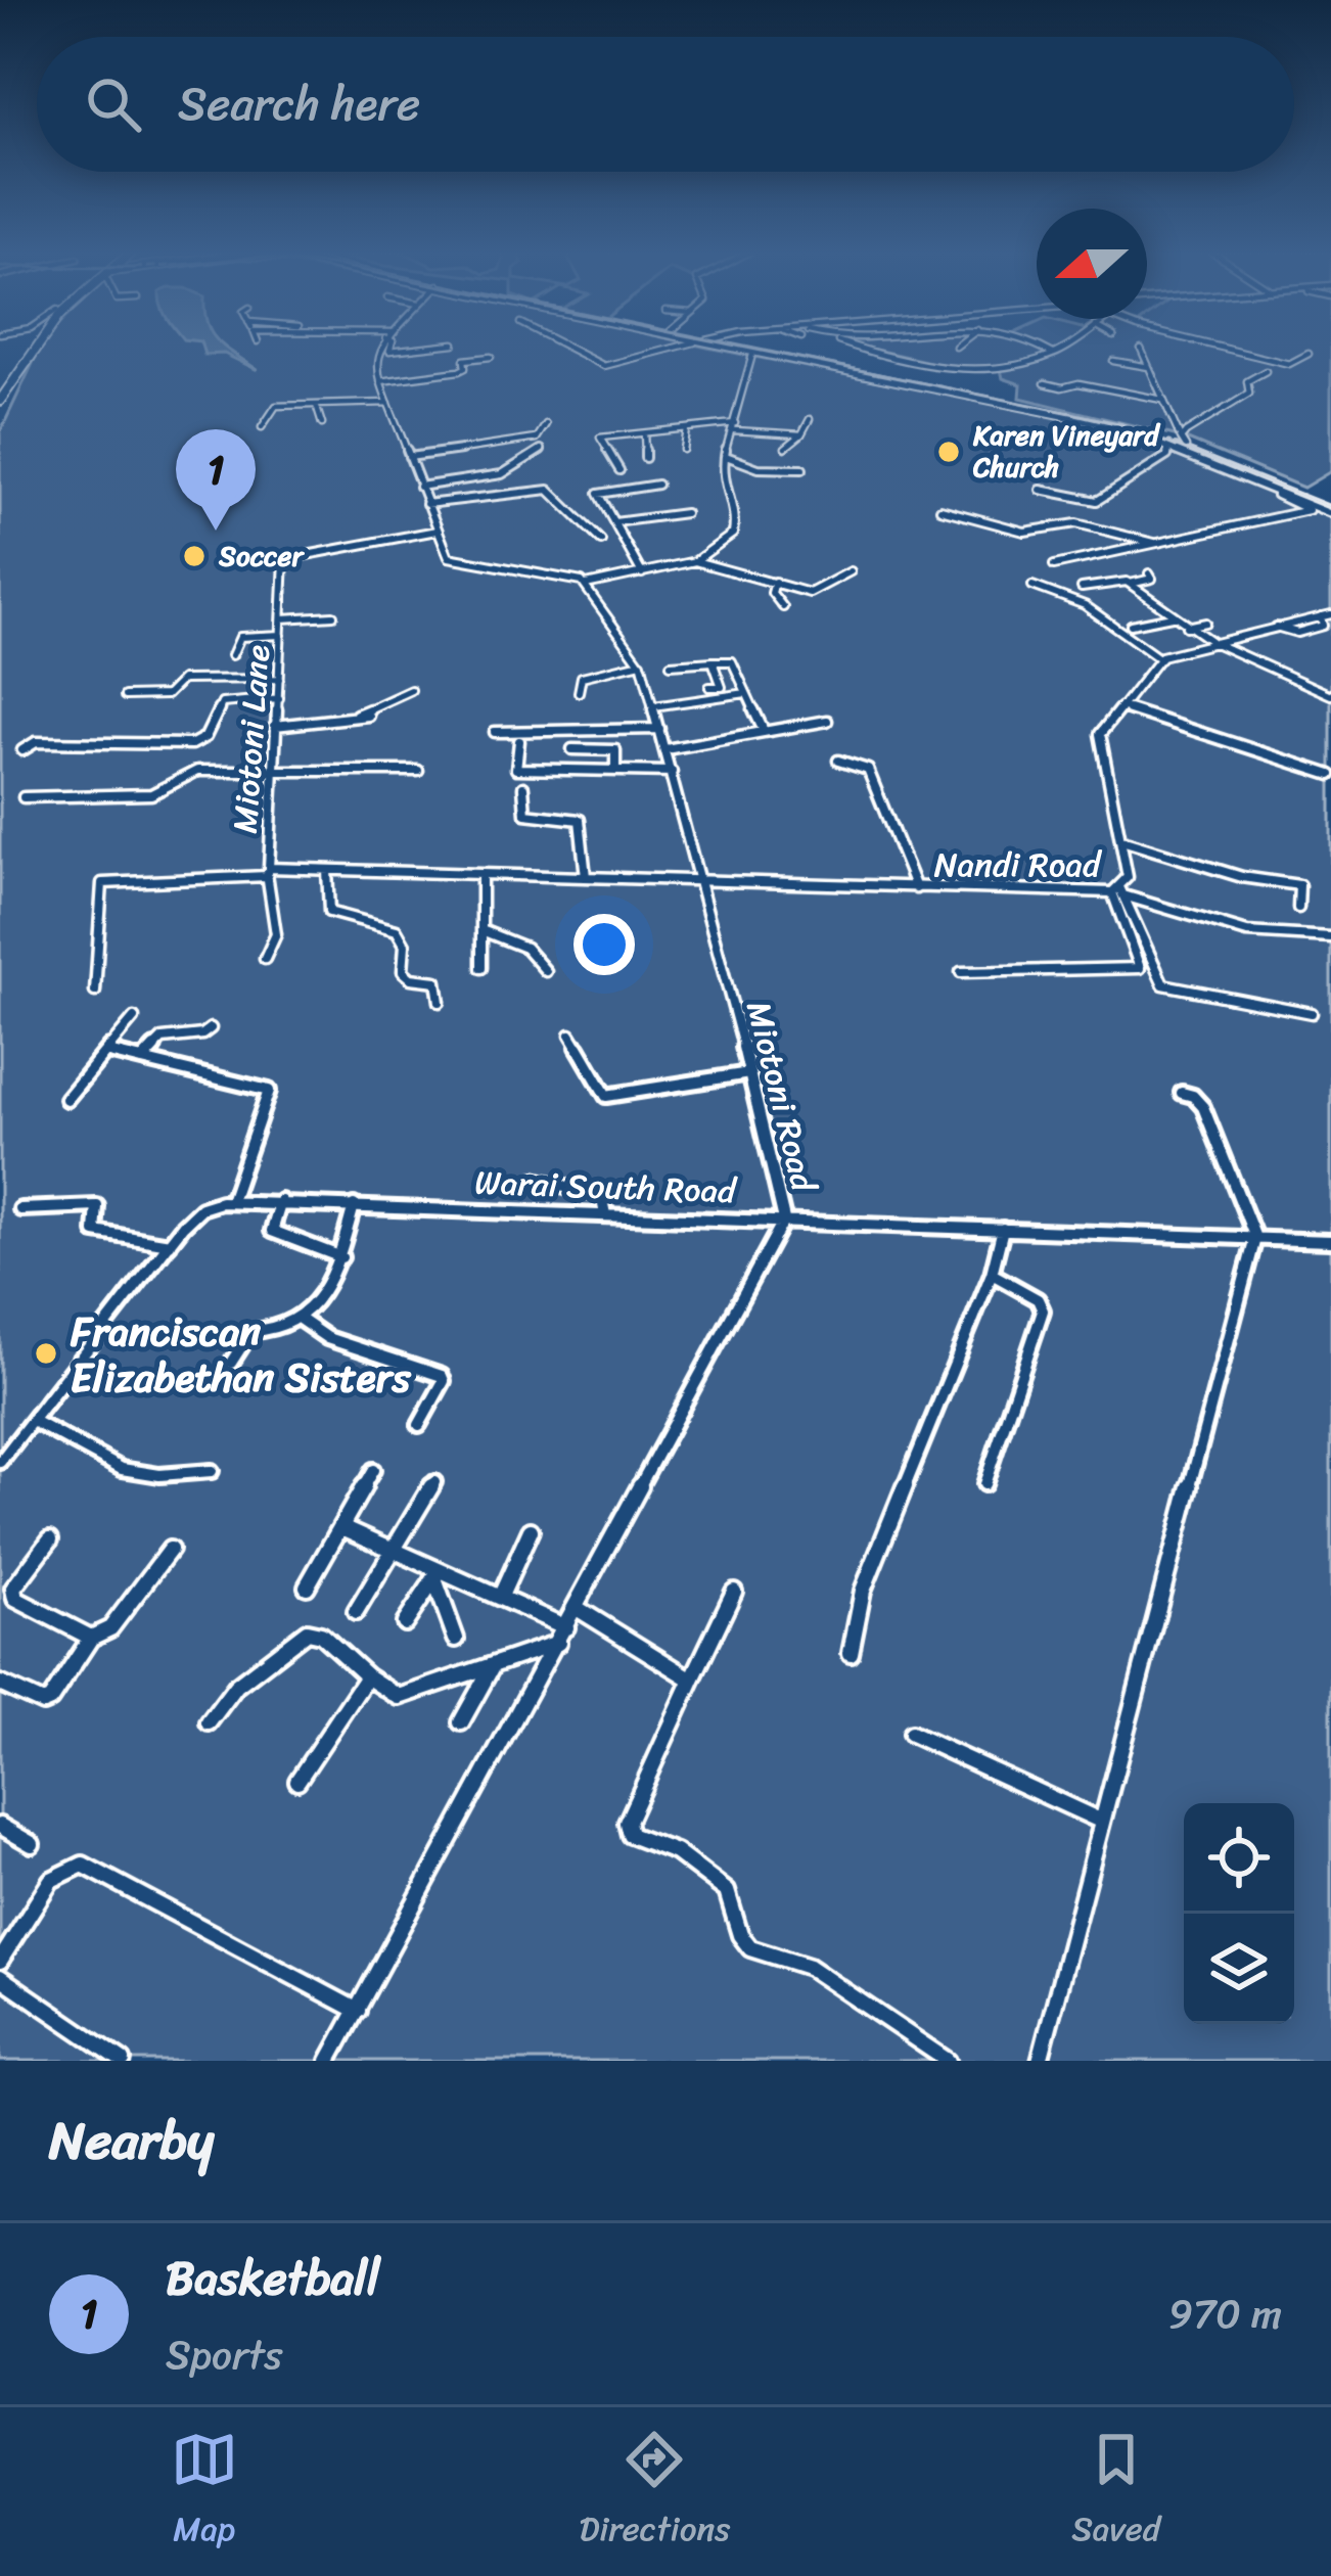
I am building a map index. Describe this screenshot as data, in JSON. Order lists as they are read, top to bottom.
{
  "streets": {
    "street": [
      "Miotoni Lane",
      "Nandi Road",
      "Miotoni Road",
      "Warai South Road"
    ]
  },
  "crossings": [
    ["Miotoni Lane", "Nandi Road"],
    ["Miotoni Lane", "Miotoni Road"],
    ["Nandi Road", "Miotoni Road"],
    ["Miotoni Road", "Warai South Road"]
  ],
  "places": ["Karen Vineyard Church", "Soccer", "Franciscan Elizabethan Sisters"],
  "north": "left",
  "page": {
    "search": "Search here",
    "pins": "1",
    "heading": "Nearby",
    "list": [
      {
        "mark": "1",
        "name": "Basketball",
        "note": "Sports",
        "value": "970 m"
      }
    ],
    "nav": ["Map", "Directions", "Saved"]
  }
}
